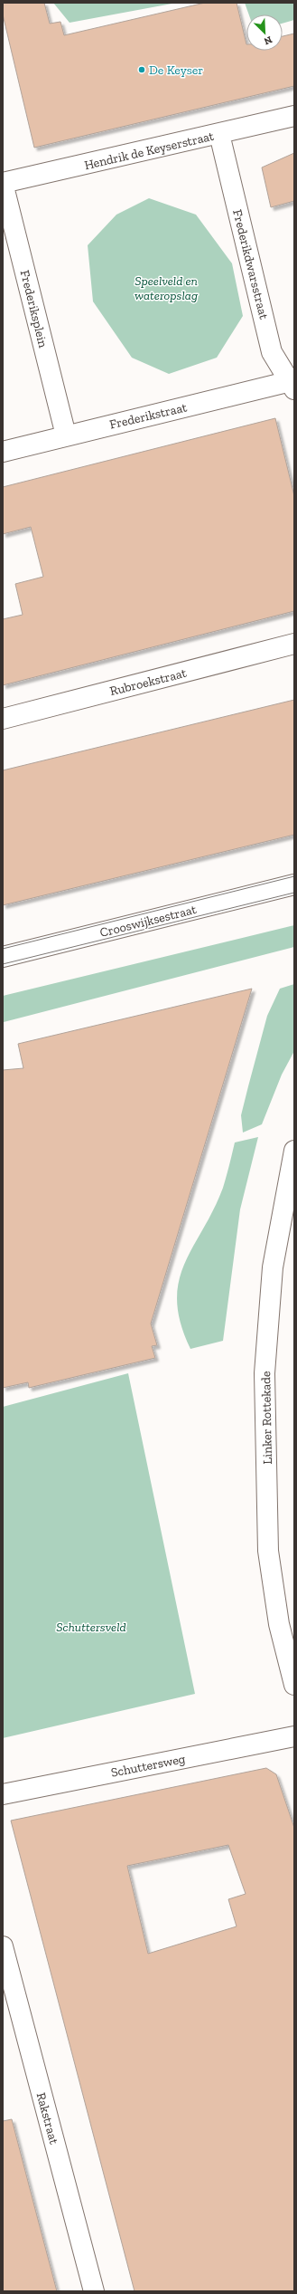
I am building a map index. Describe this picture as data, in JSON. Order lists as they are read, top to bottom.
{
  "streets": {
    "street": [
      "Hendrik de Keyserstraat",
      "Frederikdwarsstraat",
      "Frederiksplein",
      "Frederikstraat",
      "Rubroekstraat",
      "Crooswijksestraat",
      "Linker Rottekade",
      "Schuttersweg",
      "Rakstraat"
    ]
  },
  "crossings": [
    ["Hendrik de Keyserstraat", "Frederikdwarsstraat"],
    ["Hendrik de Keyserstraat", "Frederiksplein"],
    ["Frederikdwarsstraat", "Frederikstraat"],
    ["Frederiksplein", "Frederikstraat"]
  ],
  "parks": ["Speelveld en wateropslag", "Schuttersveld"],
  "places": ["De Keyser"],
  "north": "bottom right"
}
